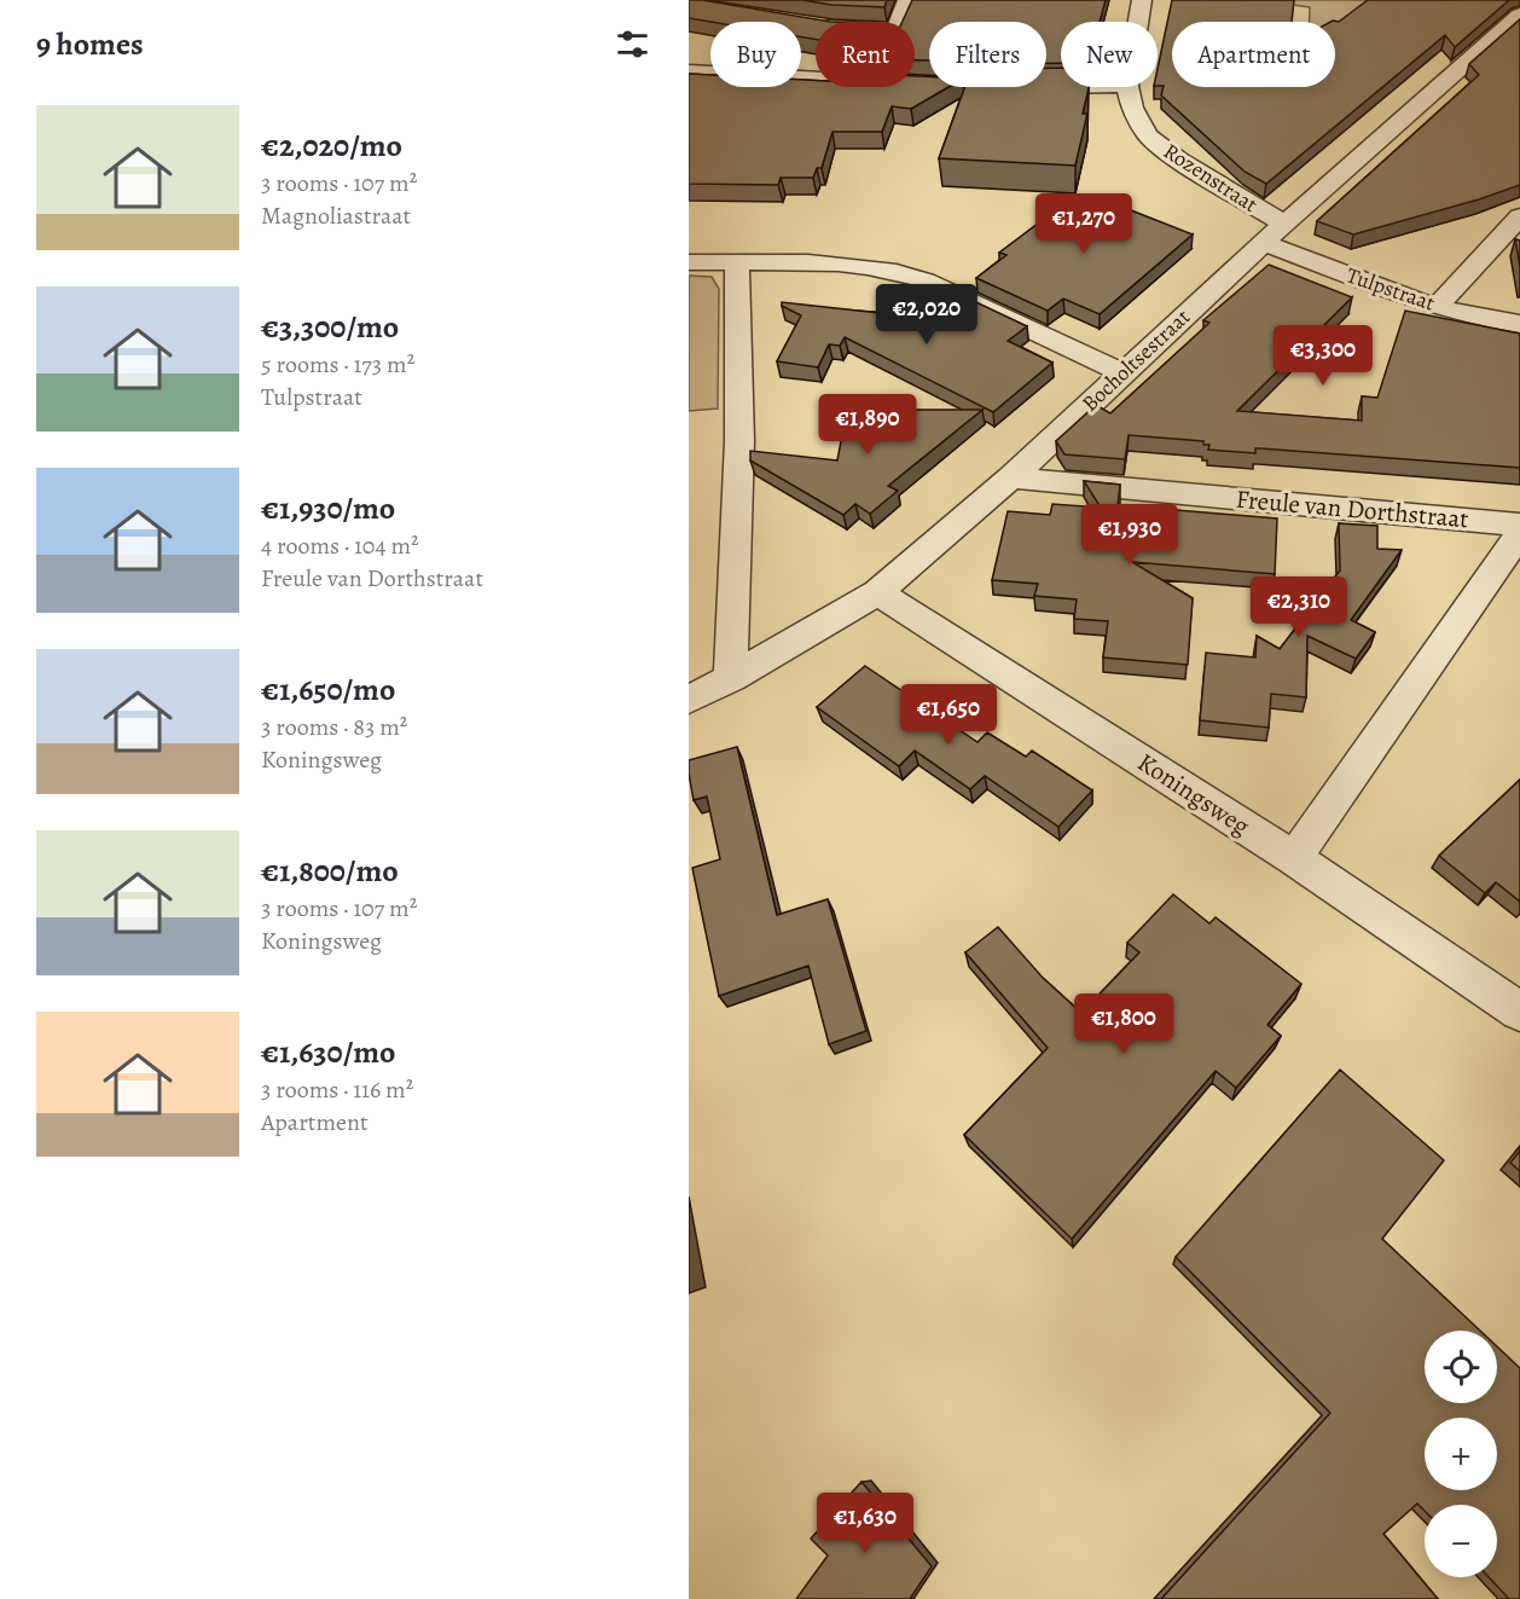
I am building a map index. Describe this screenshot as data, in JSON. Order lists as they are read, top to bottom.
{
  "streets": {
    "street": [
      "Rozenstraat",
      "Tulpstraat",
      "Bocholtsestraat",
      "Freule van Dorthstraat",
      "Koningsweg"
    ]
  },
  "crossings": [
    ["Rozenstraat", "Bocholtsestraat"],
    ["Tulpstraat", "Bocholtsestraat"],
    ["Bocholtsestraat", "Freule van Dorthstraat"],
    ["Bocholtsestraat", "Koningsweg"]
  ],
  "page": {
    "heading": "9 homes",
    "chip": [
      "Buy",
      "Rent",
      "Filters",
      "New",
      "Apartment"
    ],
    "list": [
      {
        "name": "€2,020/mo",
        "note": "3 rooms · 107 m² · Magnoliastraat"
      },
      {
        "name": "€3,300/mo",
        "note": "5 rooms · 173 m² · Tulpstraat"
      },
      {
        "name": "€1,930/mo",
        "note": "4 rooms · 104 m² · Freule van Dorthstraat"
      },
      {
        "name": "€1,650/mo",
        "note": "3 rooms · 83 m² · Koningsweg"
      },
      {
        "name": "€1,800/mo",
        "note": "3 rooms · 107 m² · Koningsweg"
      },
      {
        "name": "€1,630/mo",
        "note": "3 rooms · 116 m² · Apartment"
      }
    ],
    "price": [
      "€1,270",
      "€2,020",
      "€3,300",
      "€1,890",
      "€1,930",
      "€2,310",
      "€1,650",
      "€1,800",
      "€1,630"
    ],
    "map_buttons": ["+", "−"]
  }
}
